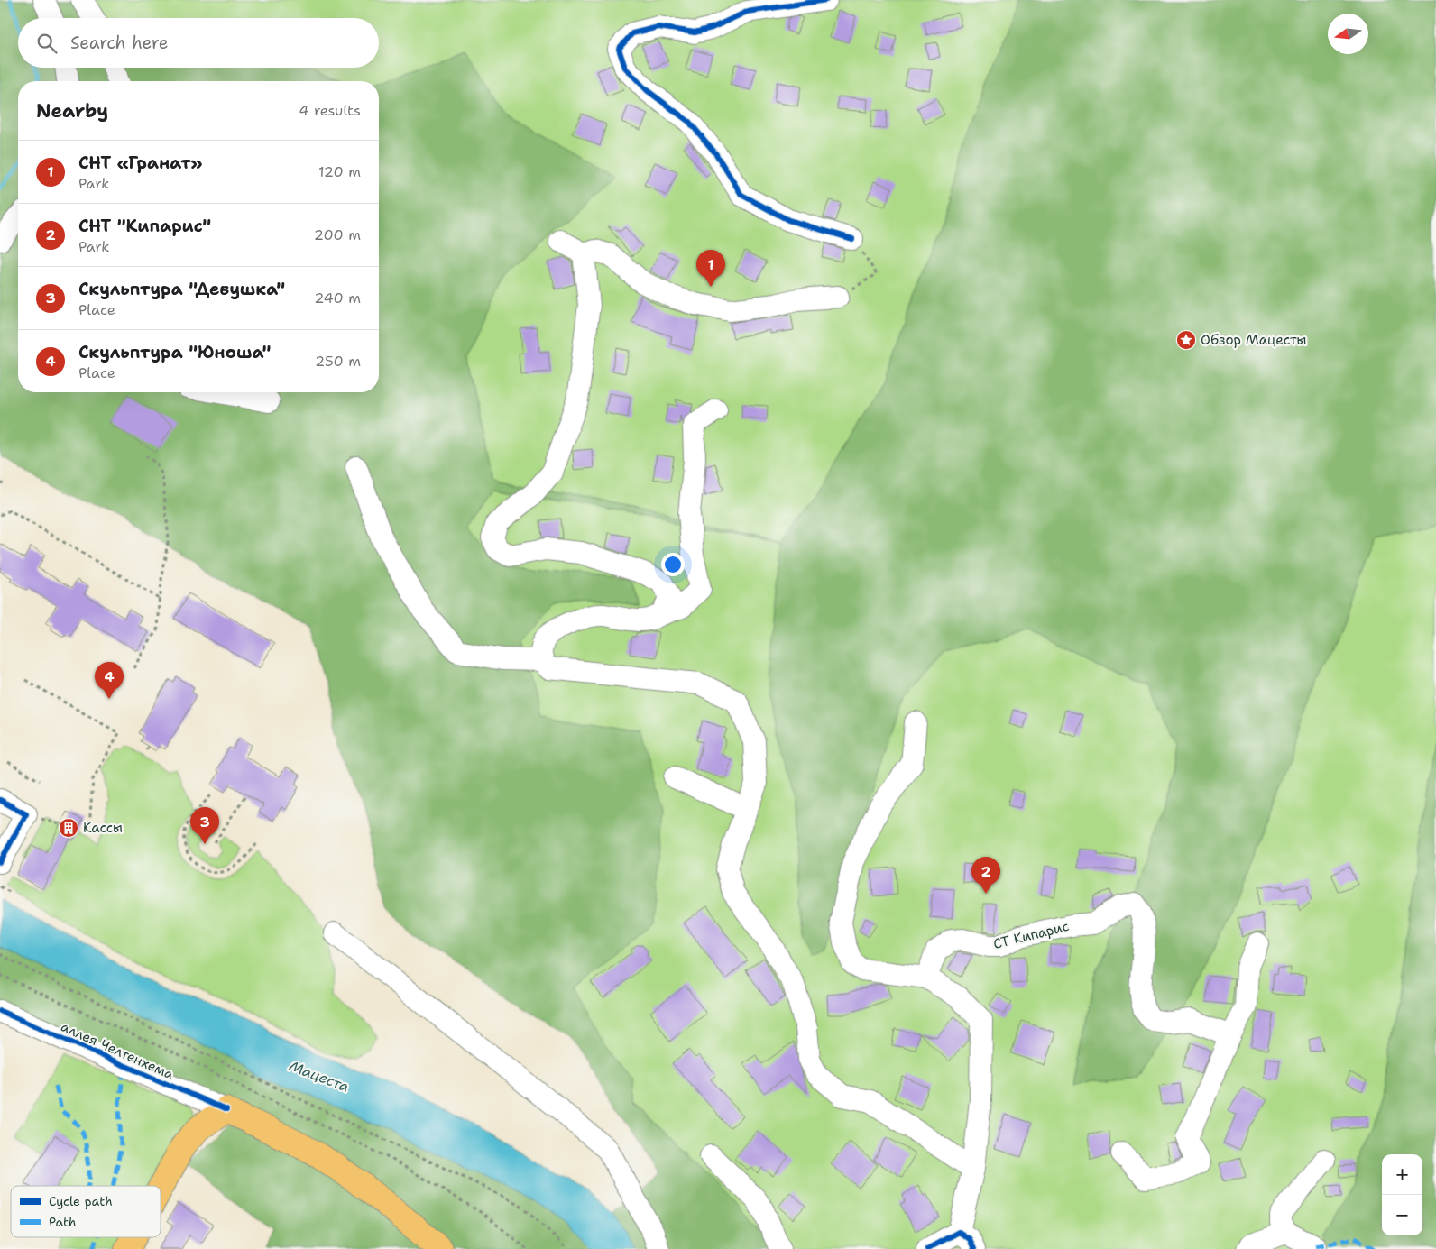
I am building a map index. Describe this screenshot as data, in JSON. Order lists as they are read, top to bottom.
{
  "streets": {
    "main road": ["аллея Челтенхема"],
    "street": ["СТ Кипарис"]
  },
  "water": ["Мацеста"],
  "places": {
    "place": ["Обзор Мацесты"],
    "building": ["Кассы"]
  },
  "legend": ["Cycle path", "Path"],
  "north": "left",
  "page": {
    "search": "Search here",
    "heading": ["Nearby", "4 results"],
    "list": [
      {
        "mark": "1",
        "name": "СНТ «Гранат»",
        "note": "Park",
        "value": "120 m"
      },
      {
        "mark": "2",
        "name": "СНТ \"Кипарис\"",
        "note": "Park",
        "value": "200 m"
      },
      {
        "mark": "3",
        "name": "Скульптура \"Девушка\"",
        "note": "Place",
        "value": "240 m"
      },
      {
        "mark": "4",
        "name": "Скульптура \"Юноша\"",
        "note": "Place",
        "value": "250 m"
      }
    ],
    "pins": [
      "1",
      "4",
      "3",
      "2"
    ],
    "map_buttons": ["+", "−"]
  }
}
